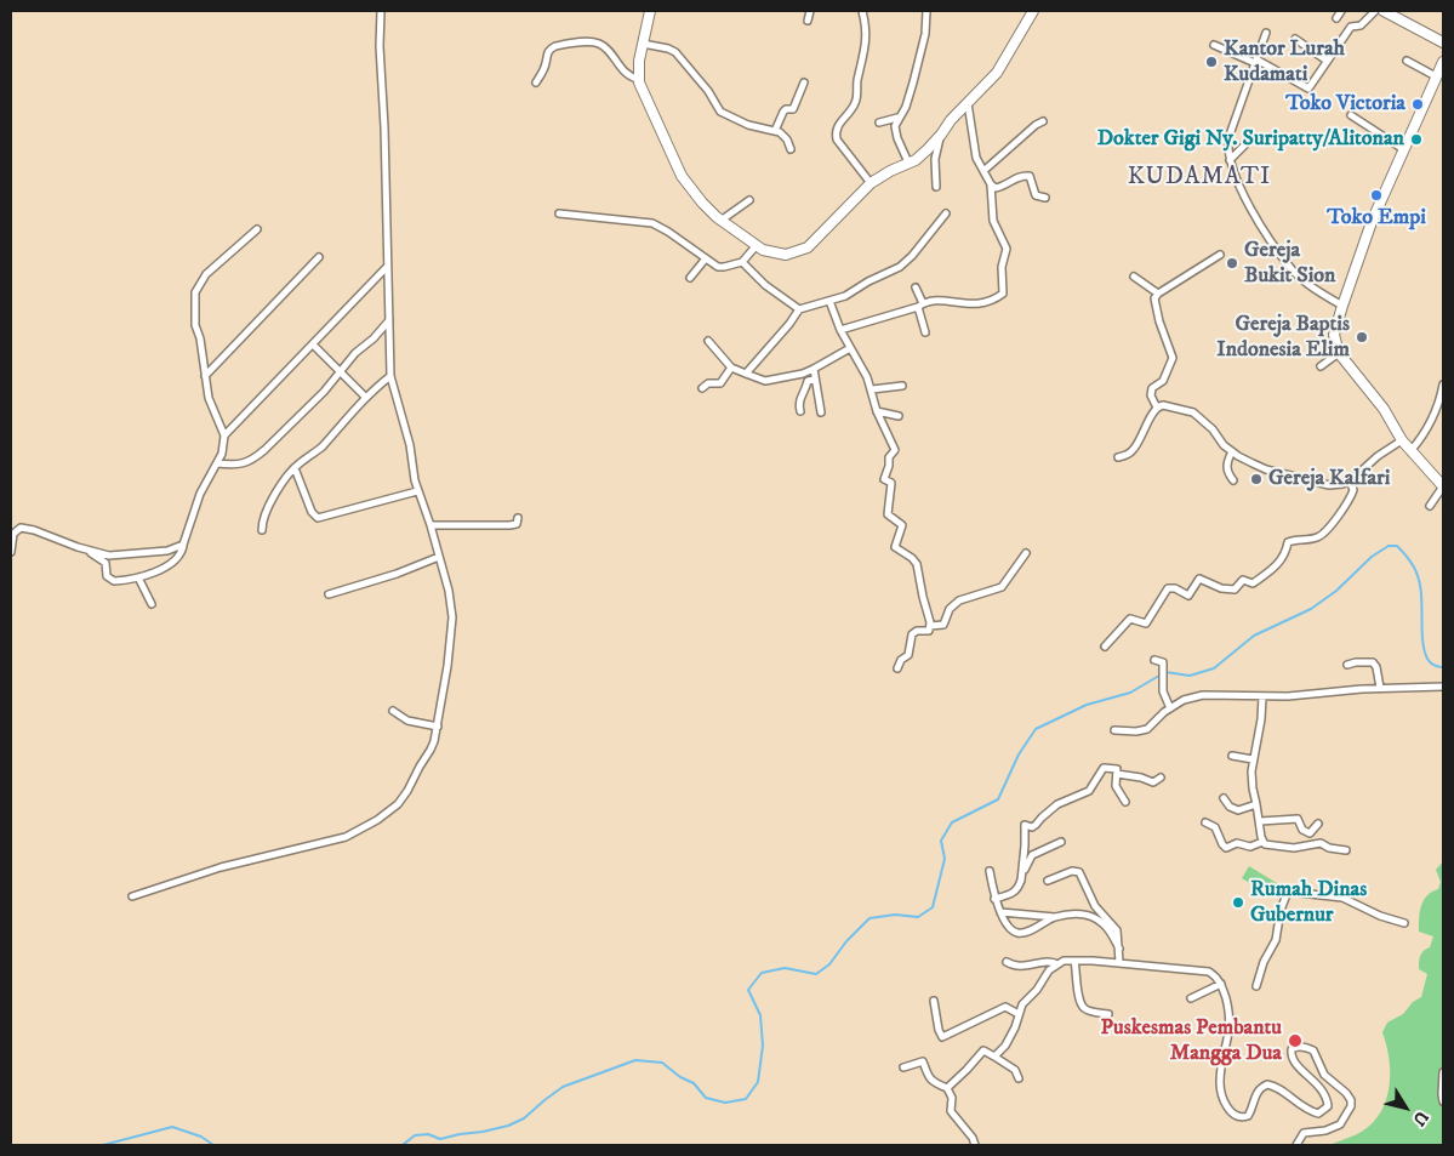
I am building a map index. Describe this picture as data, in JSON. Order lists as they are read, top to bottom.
{
  "districts": ["KUDAMATI"],
  "places": [
    "Kantor Lurah Kudamati",
    "Toko Victoria",
    "Dokter Gigi Ny. Suripatty/Alitonan",
    "Toko Empi",
    "Gereja Bukit Sion",
    "Gereja Baptis Indonesia Elim",
    "Gereja Kalfari",
    "Rumah Dinas Gubernur",
    "Puskesmas Pembantu Mangga Dua"
  ],
  "north": "bottom right"
}
